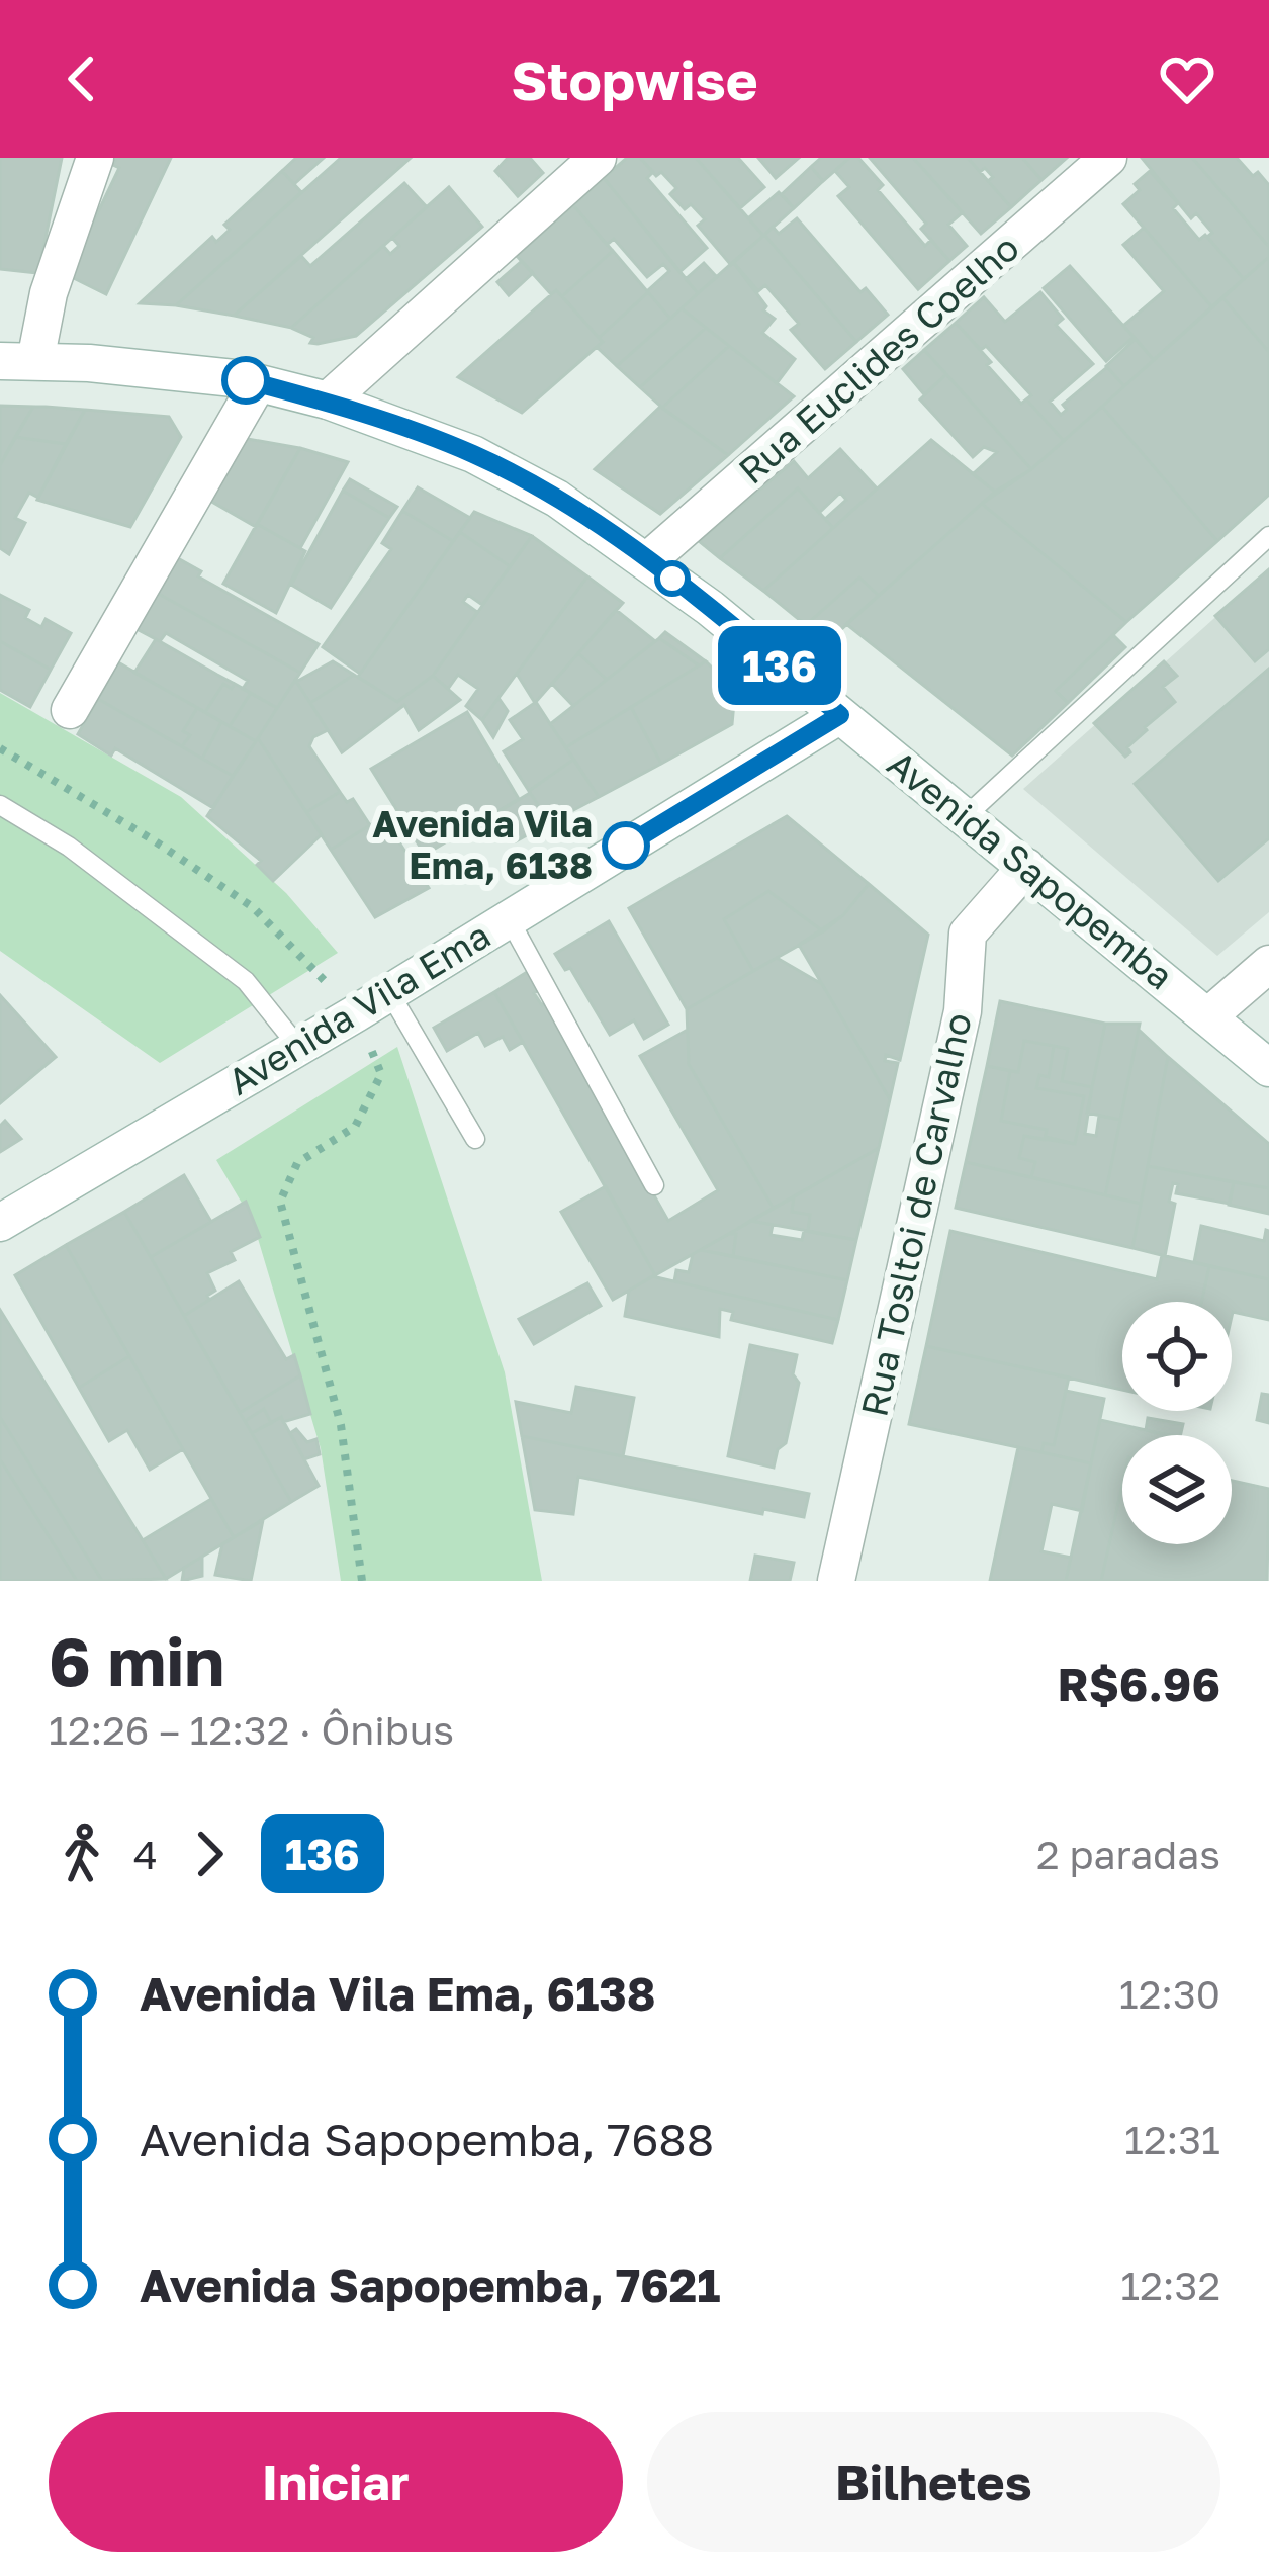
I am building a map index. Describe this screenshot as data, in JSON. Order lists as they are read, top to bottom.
{
  "streets": {
    "main road": [
      "Rua Euclides Coelho",
      "Avenida Sapopemba",
      "Avenida Vila Ema",
      "Rua Tosltoi de Carvalho"
    ]
  },
  "crossings": [
    ["Rua Euclides Coelho", "Avenida Sapopemba"],
    ["Avenida Sapopemba", "Avenida Vila Ema"],
    ["Avenida Sapopemba", "Rua Tosltoi de Carvalho"]
  ],
  "places": ["Avenida Vila Ema, 6138"],
  "lines": ["bus line 136"],
  "page": {
    "header": "Stopwise",
    "on_map": "136",
    "heading": ["6 min", "12:26 – 12:32 · Ônibus", "R$6.96"],
    "legs": ["4", "136", "2 paradas"],
    "list": [
      {
        "name": "Avenida Vila Ema, 6138",
        "value": "12:30"
      },
      {
        "name": "Avenida Sapopemba, 7688",
        "value": "12:31"
      },
      {
        "name": "Avenida Sapopemba, 7621",
        "value": "12:32"
      }
    ],
    "buttons": ["Iniciar", "Bilhetes"]
  }
}
